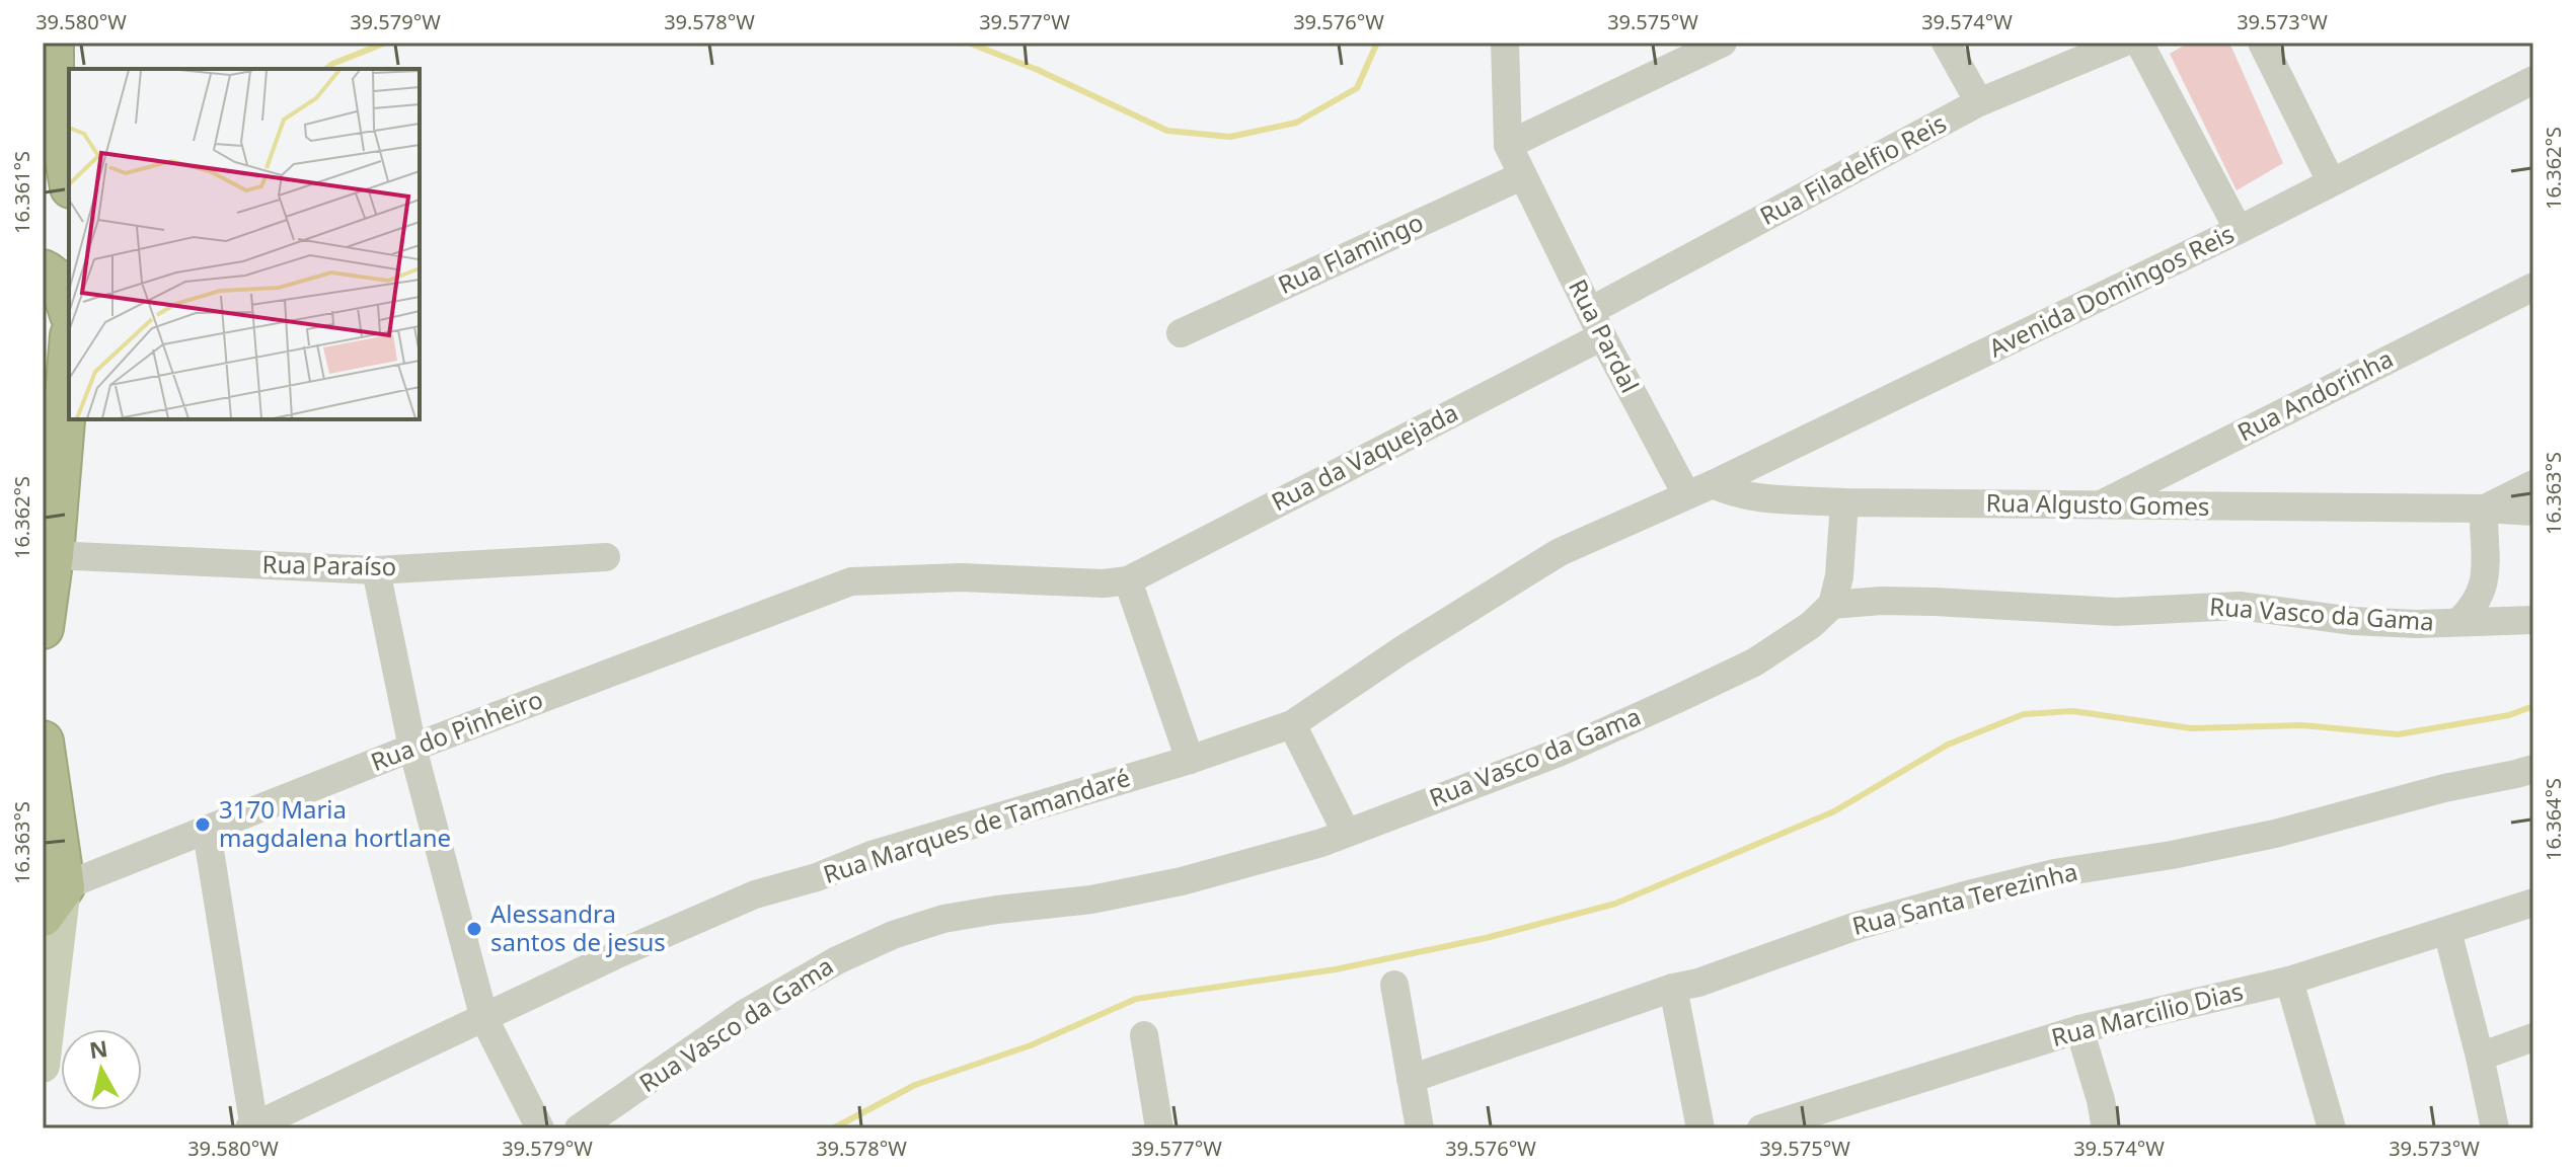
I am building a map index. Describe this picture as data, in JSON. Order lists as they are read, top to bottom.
{
  "streets": {
    "street": [
      "Rua Filadelfio Reis",
      "Rua Flamingo",
      "Avenida Domingos Reis",
      "Rua Pardal",
      "Rua Andorinha",
      "Rua da Vaquejada",
      "Rua Algusto Gomes",
      "Rua Paraíso",
      "Rua Vasco da Gama",
      "Rua do Pinheiro",
      "Rua Marques de Tamandaré",
      "Rua Santa Terezinha",
      "Rua Marcilio Dias"
    ]
  },
  "crossings": [
    ["Rua Filadelfio Reis", "Rua Pardal"],
    ["Rua Filadelfio Reis", "Rua da Vaquejada"],
    ["Rua Flamingo", "Rua Pardal"],
    ["Avenida Domingos Reis", "Rua Pardal"],
    ["Avenida Domingos Reis", "Rua Algusto Gomes"],
    ["Avenida Domingos Reis", "Rua Marques de Tamandaré"],
    ["Rua Pardal", "Rua da Vaquejada"],
    ["Rua Pardal", "Rua Algusto Gomes"],
    ["Rua Pardal", "Rua Marques de Tamandaré"],
    ["Rua Andorinha", "Rua Algusto Gomes"],
    ["Rua da Vaquejada", "Rua do Pinheiro"],
    ["Rua Algusto Gomes", "Rua Marques de Tamandaré"]
  ],
  "places": ["3170 Maria magdalena hortlane", "Alessandra santos de jesus"],
  "north": "top",
  "coordinates": [
    "39.580°W",
    "39.579°W",
    "39.578°W",
    "39.577°W",
    "39.576°W",
    "39.575°W",
    "39.574°W",
    "39.573°W",
    "16.362°S",
    "16.361°S",
    "16.363°S",
    "16.364°S"
  ]
}
